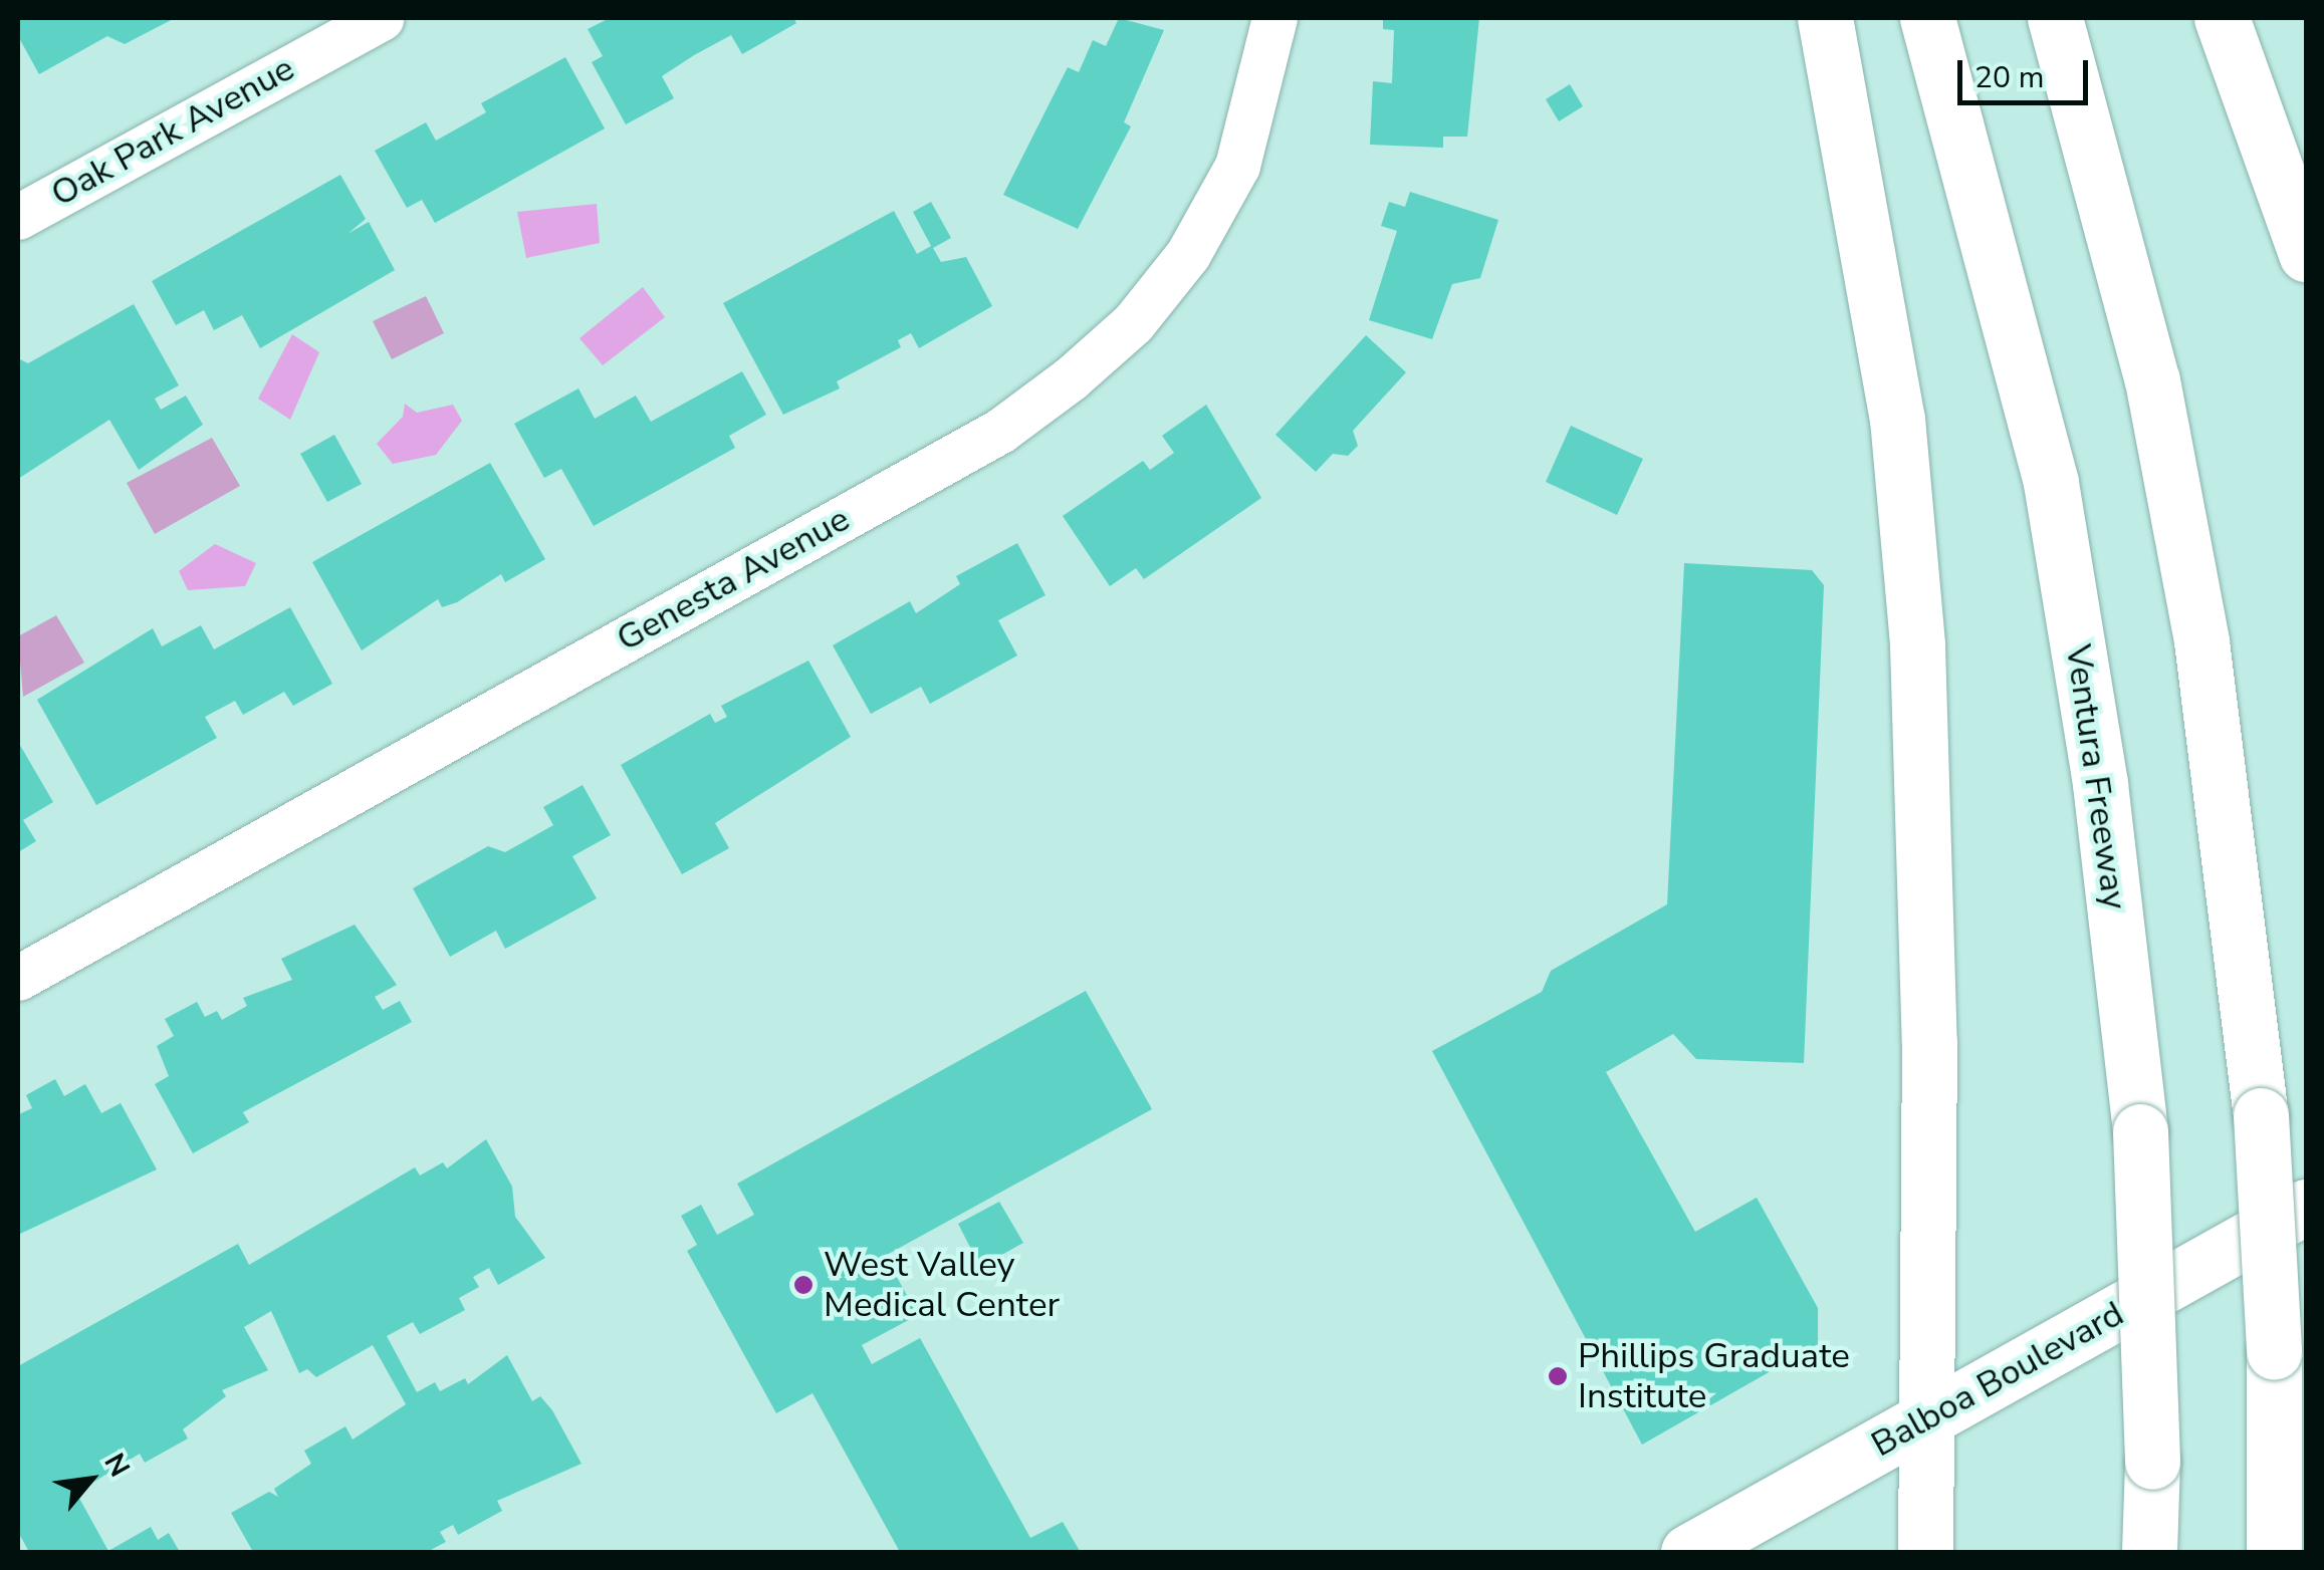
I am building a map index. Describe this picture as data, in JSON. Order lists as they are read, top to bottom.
{
  "streets": {
    "main road": ["Ventura Freeway", "Balboa Boulevard"],
    "street": ["Oak Park Avenue", "Genesta Avenue"]
  },
  "places": ["West Valley Medical Center", "Phillips Graduate Institute"],
  "scale_bar": "20 m",
  "north": "top right"
}
